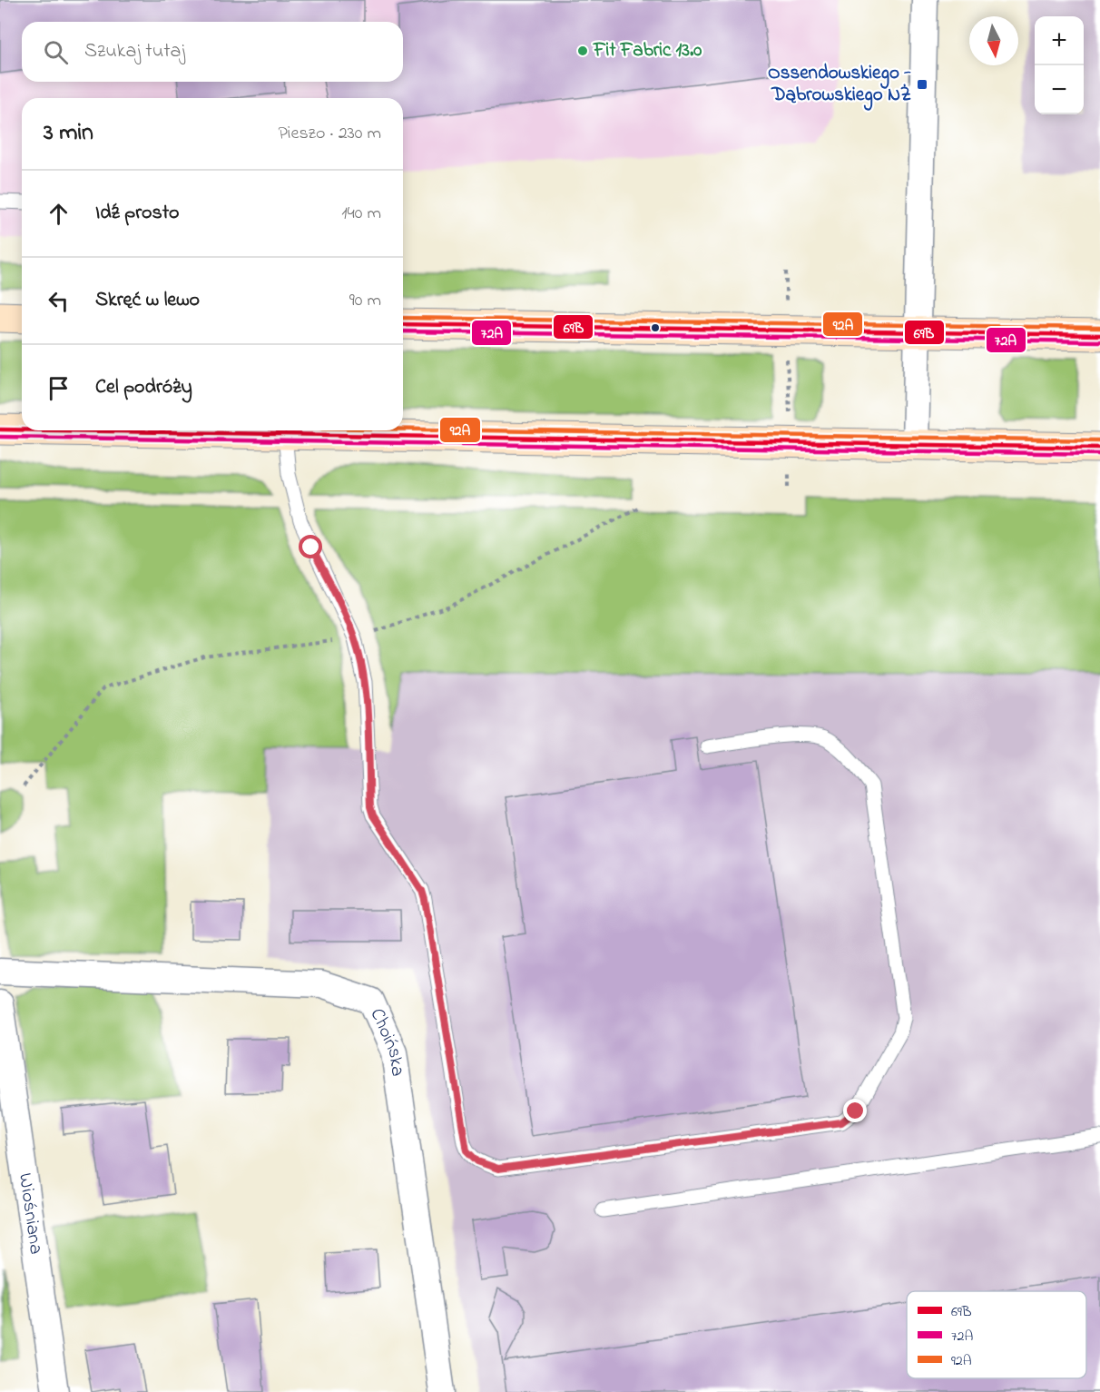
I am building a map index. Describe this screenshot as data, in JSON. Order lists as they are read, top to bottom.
{
  "streets": {
    "street": ["Choińska", "Wiośniana"]
  },
  "places": {
    "other": ["Fit Fabric 13.0"],
    "transit": ["Ossendowskiego - Dąbrowskiego NŻ"]
  },
  "lines": ["transit line 92A", "transit line 69B", "transit line 72A"],
  "legend": ["69B", "72A", "92A"],
  "north": "bottom",
  "page": {
    "map_buttons": ["+", "−"],
    "search": "Szukaj tutaj",
    "heading": ["3 min", "Pieszo · 230 m"],
    "list": [
      ["Idź prosto", "140 m"],
      ["Skręć w lewo", "90 m"],
      "Cel podróży"
    ]
  }
}
